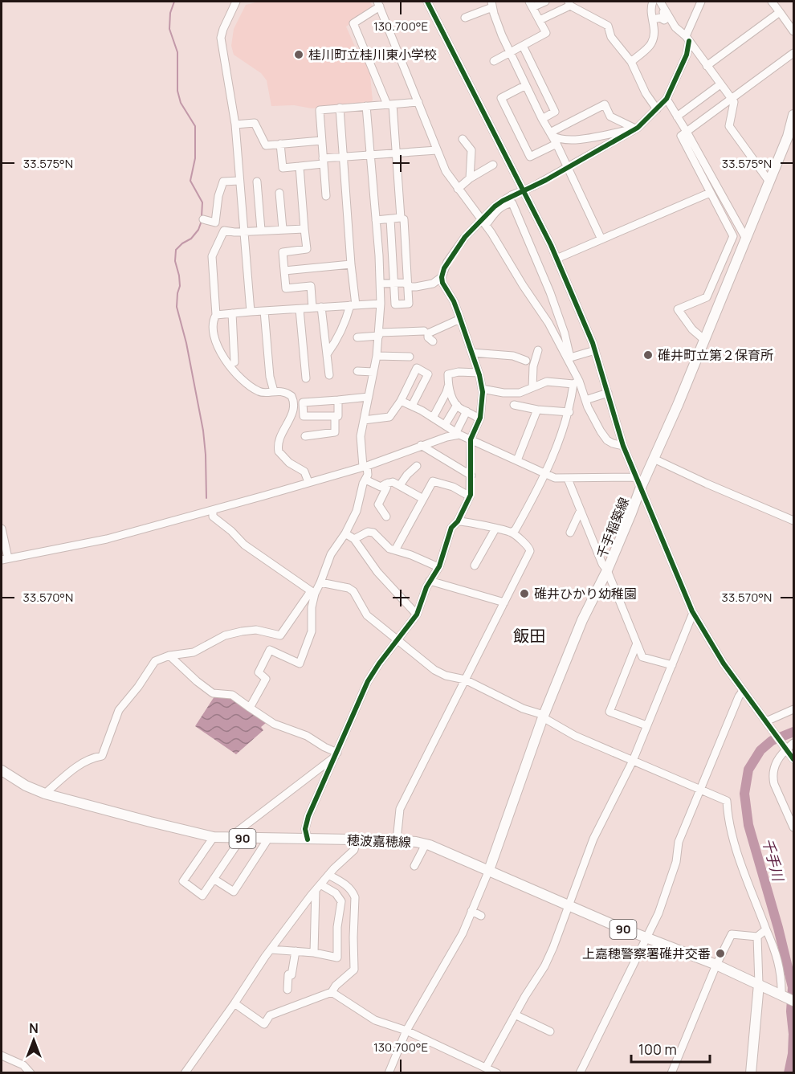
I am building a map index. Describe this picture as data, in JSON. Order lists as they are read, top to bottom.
{
  "streets": {
    "main road": ["千手稲築線", "90", "穂波嘉穂線"]
  },
  "crossings": [
    ["千手稲築線", "穂波嘉穂線"]
  ],
  "districts": ["飯田"],
  "water": ["千手川"],
  "places": [
    "桂川町立桂川東小学校",
    "碓井町立第２保育所",
    "碓井ひかり幼稚園",
    "上嘉穂警察署碓井交番"
  ],
  "scale_bar": "100 m",
  "north": "top",
  "coordinates": ["130.700°E", "33.575°N", "33.570°N"]
}
